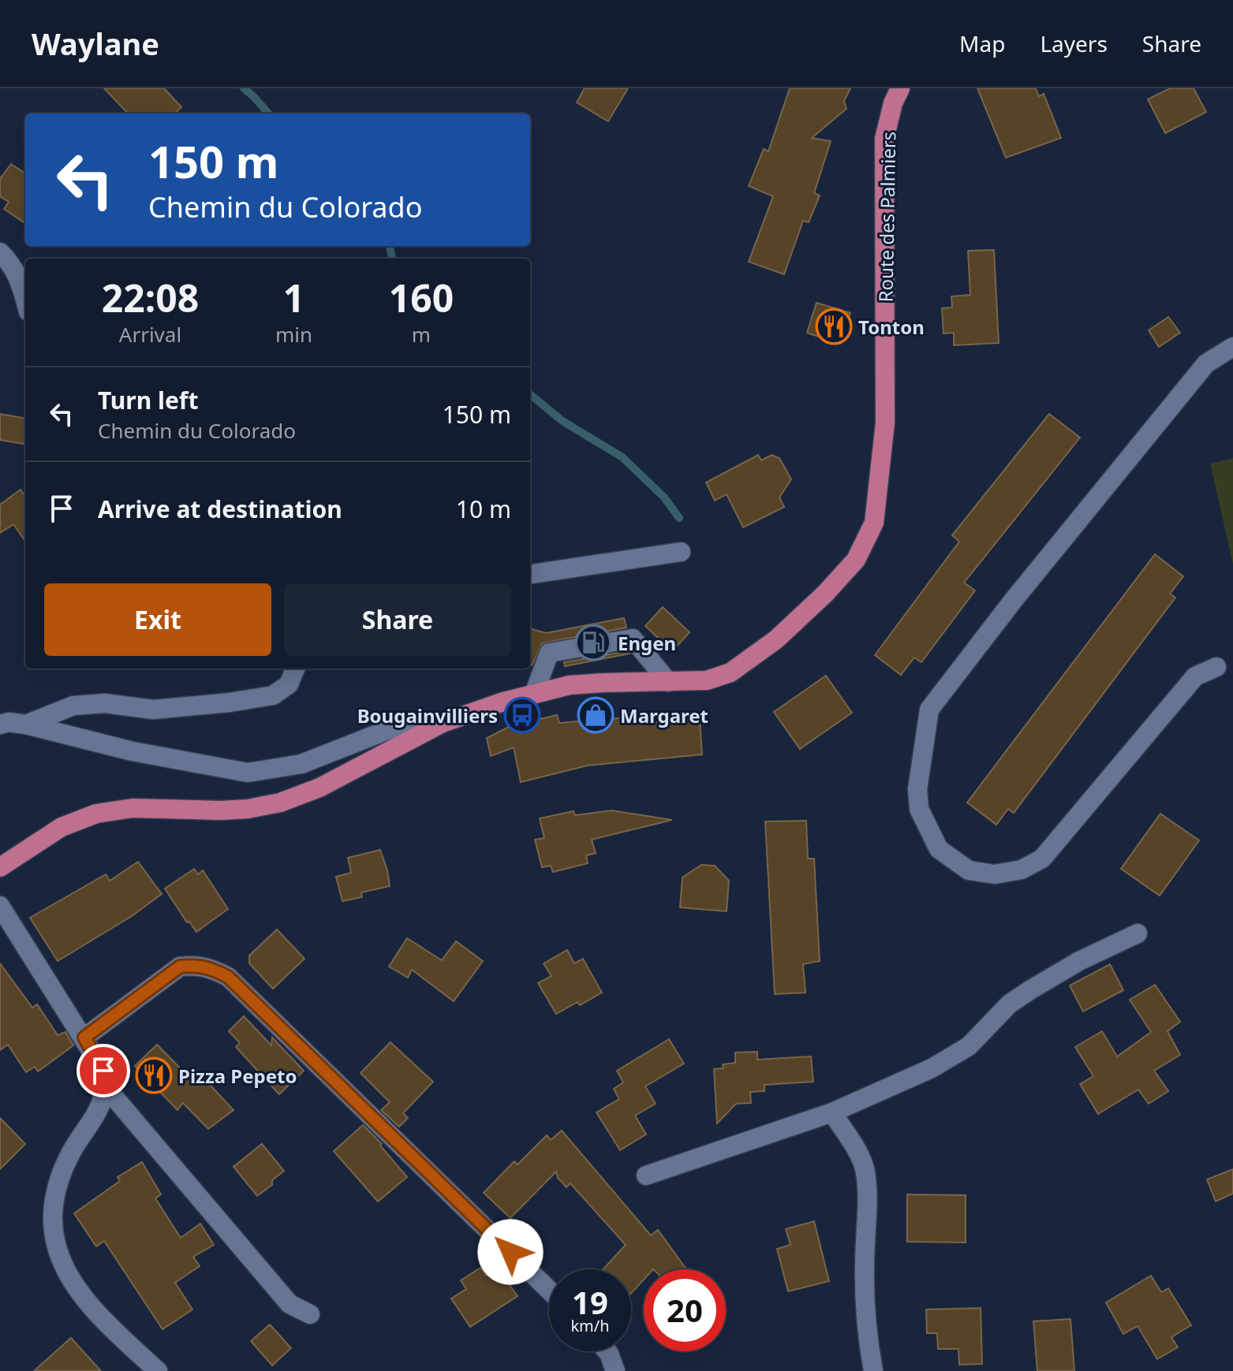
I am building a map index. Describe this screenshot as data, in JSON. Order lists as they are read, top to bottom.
{
  "streets": {
    "main road": ["Route des Palmiers"]
  },
  "places": {
    "restaurant": ["Tonton", "Pizza Pepeto"],
    "fuel station": ["Engen"],
    "bus stop": ["Bougainvilliers"],
    "shop": ["Margaret"]
  },
  "page": {
    "header": "Waylane",
    "nav": ["Map", "Layers", "Share"],
    "turn": ["150 m", "Chemin du Colorado"],
    "eta": [
      "22:08",
      "Arrival",
      "1",
      "min",
      "160",
      "m"
    ],
    "list": [
      {
        "name": "Turn left",
        "note": "Chemin du Colorado",
        "value": "150 m"
      },
      {
        "name": "Arrive at destination",
        "value": "10 m"
      }
    ],
    "buttons": ["Exit", "Share"],
    "speed": "19 km/h",
    "limit": "20"
  }
}
